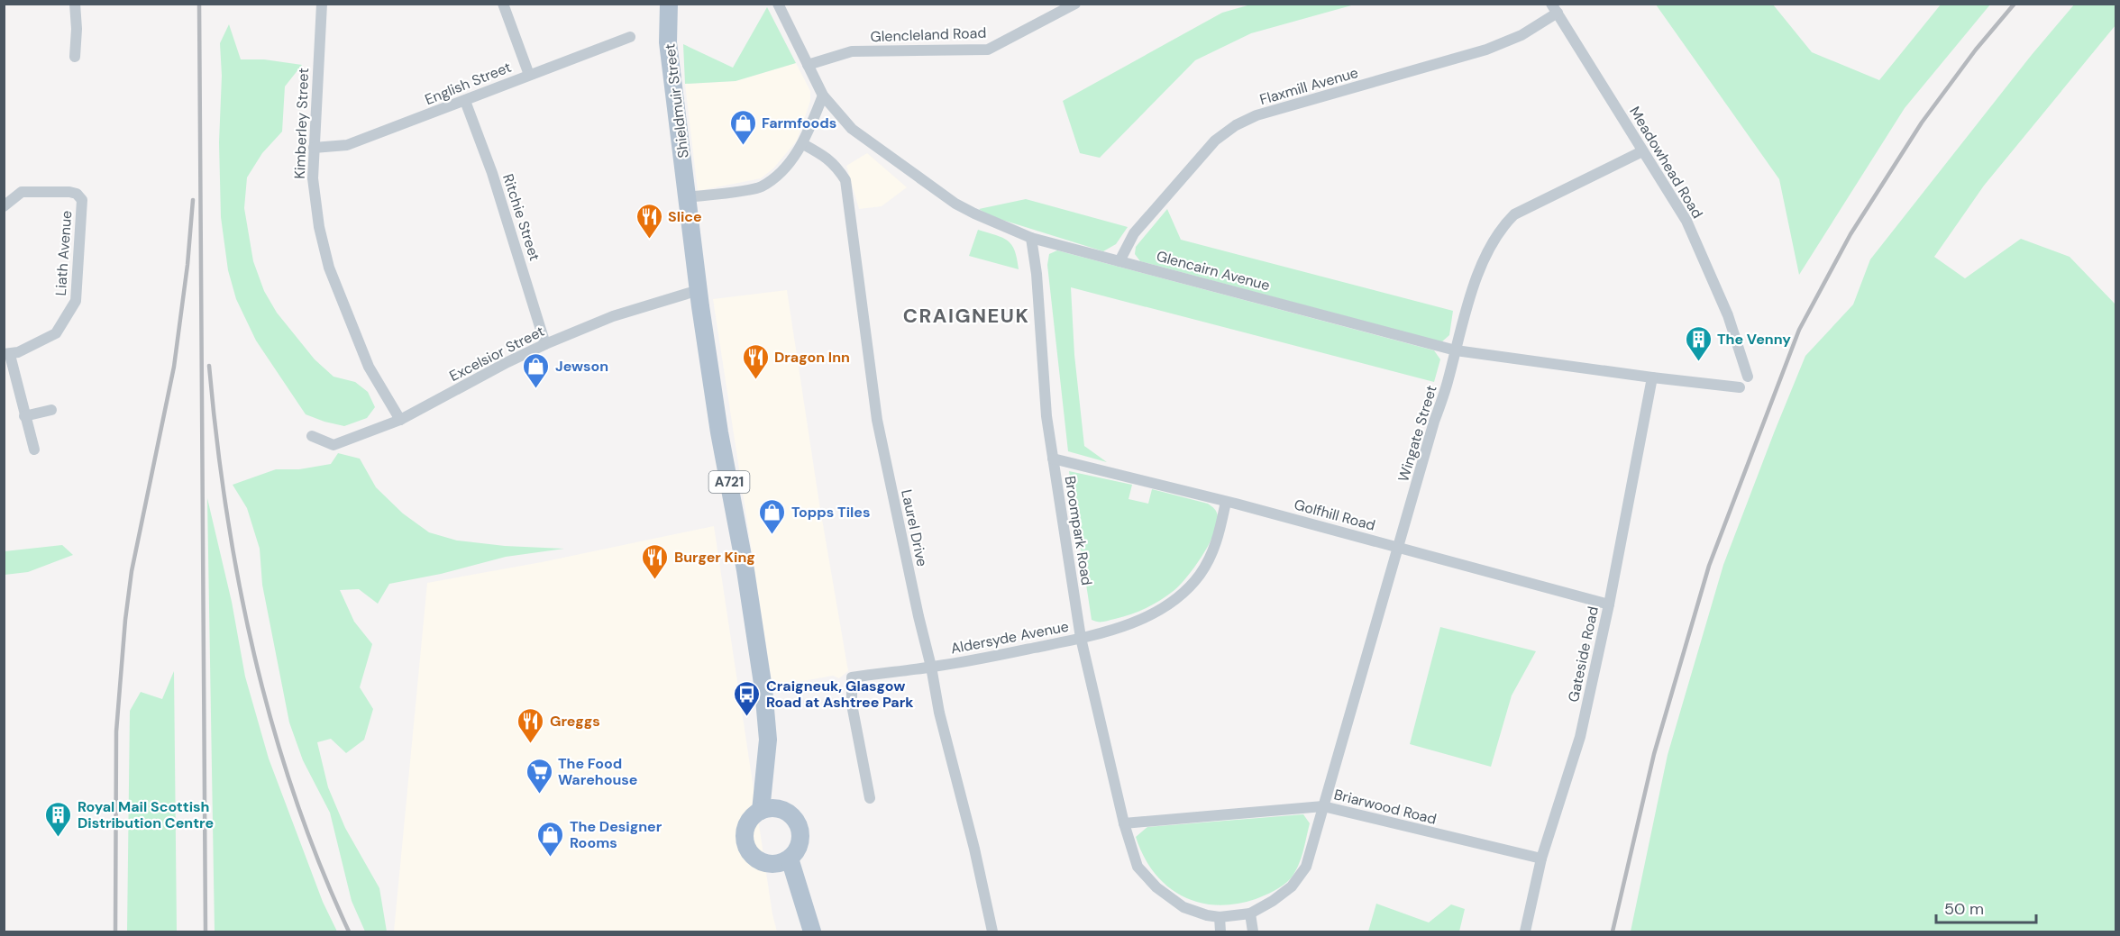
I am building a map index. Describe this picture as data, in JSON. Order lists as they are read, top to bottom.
{
  "streets": {
    "main road": ["Shieldmuir Street", "A721"],
    "street": [
      "Glencleland Road",
      "English Street",
      "Flaxmill Avenue",
      "Kimberley Street",
      "Meadowhead Road",
      "Ritchie Street",
      "Liath Avenue",
      "Glencairn Avenue",
      "Excelsior Street",
      "Wingate Street",
      "Golfhill Road",
      "Laurel Drive",
      "Broompark Road",
      "Aldersyde Avenue",
      "Gateside Road",
      "Briarwood Road"
    ]
  },
  "crossings": [
    ["Glencleland Road", "Glencairn Avenue"],
    ["English Street", "Kimberley Street"],
    ["English Street", "Ritchie Street"],
    ["Flaxmill Avenue", "Meadowhead Road"],
    ["Flaxmill Avenue", "Glencairn Avenue"],
    ["Shieldmuir Street", "A721"],
    ["Kimberley Street", "Excelsior Street"],
    ["Meadowhead Road", "Wingate Street"],
    ["Ritchie Street", "Excelsior Street"],
    ["Glencairn Avenue", "Wingate Street"],
    ["Glencairn Avenue", "Broompark Road"],
    ["Glencairn Avenue", "Gateside Road"],
    ["Excelsior Street", "A721"],
    ["Wingate Street", "Golfhill Road"],
    ["Wingate Street", "Broompark Road"],
    ["Wingate Street", "Briarwood Road"],
    ["Golfhill Road", "Broompark Road"],
    ["Golfhill Road", "Aldersyde Avenue"],
    ["Golfhill Road", "Gateside Road"],
    ["Laurel Drive", "Aldersyde Avenue"],
    ["Broompark Road", "Aldersyde Avenue"],
    ["Broompark Road", "Briarwood Road"],
    ["Gateside Road", "Briarwood Road"]
  ],
  "districts": ["CRAIGNEUK"],
  "places": {
    "shop": [
      "Farmfoods",
      "Jewson",
      "Topps Tiles",
      "The Designer Rooms"
    ],
    "restaurant": [
      "Slice",
      "Dragon Inn",
      "Burger King",
      "Greggs"
    ],
    "building": ["The Venny", "Royal Mail Scottish Distribution Centre"],
    "bus stop": ["Craigneuk, Glasgow Road at Ashtree Park"],
    "supermarket": ["The Food Warehouse"]
  },
  "scale_bar": "50 m"
}
